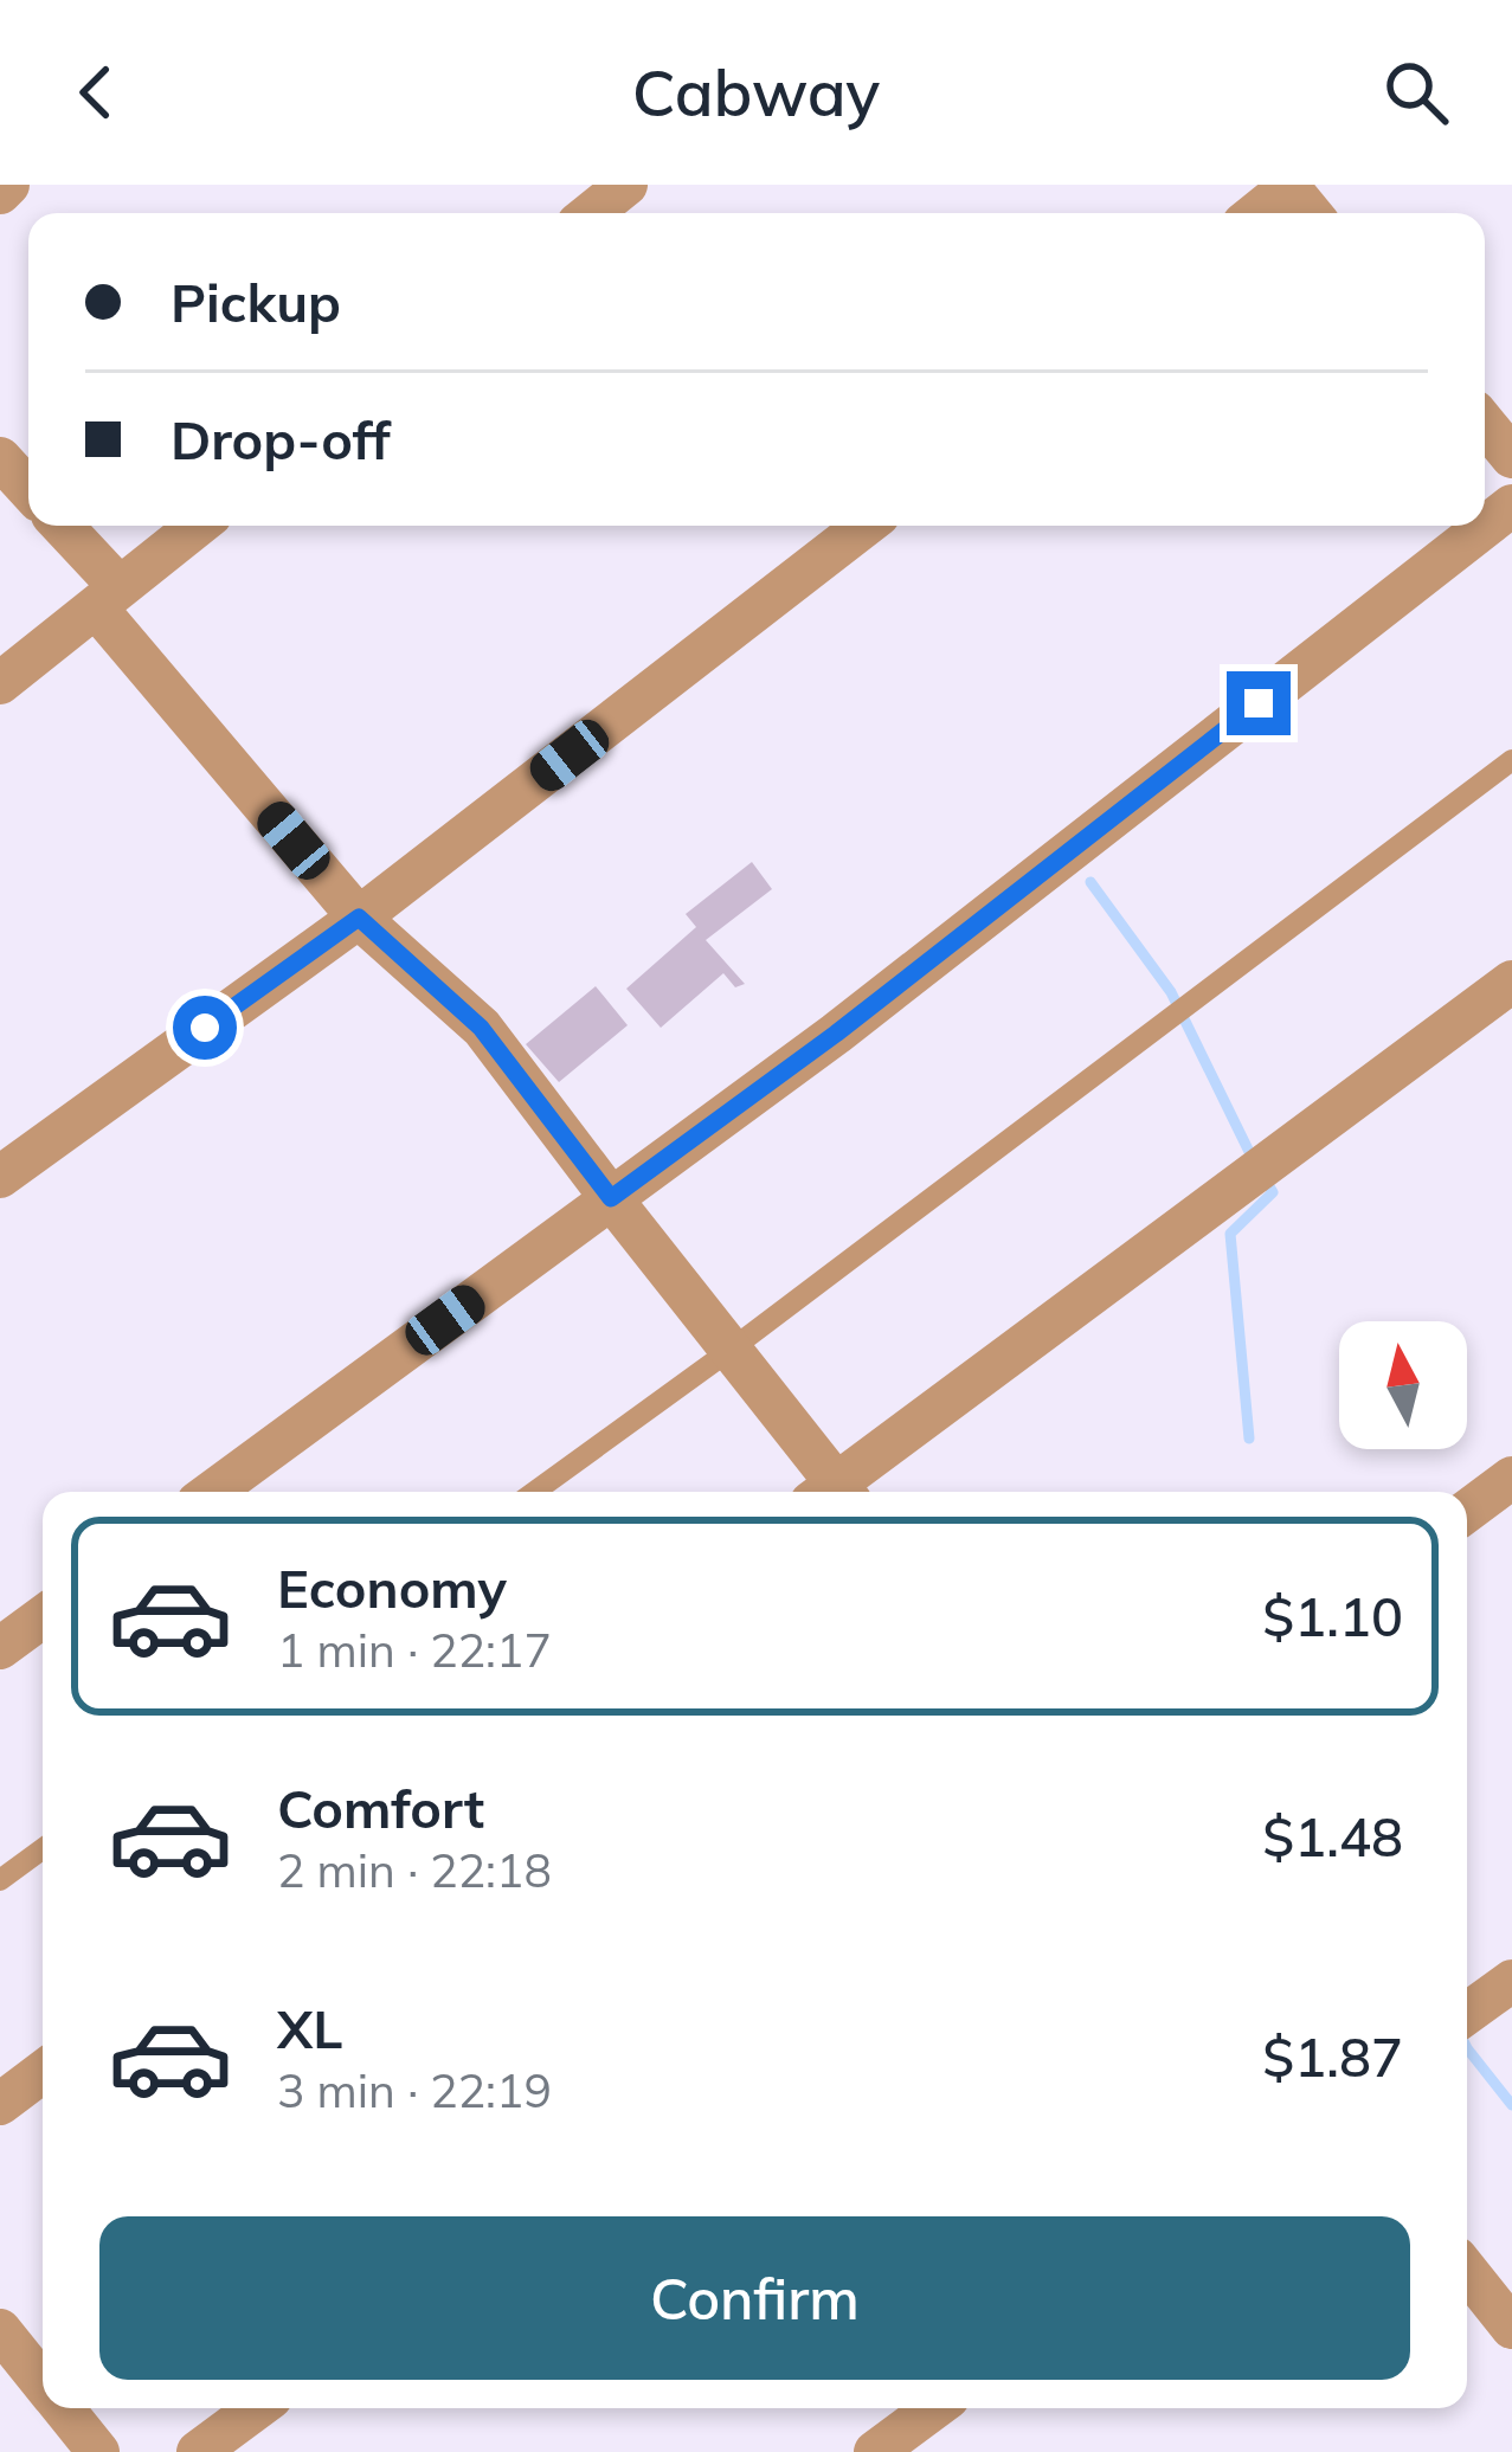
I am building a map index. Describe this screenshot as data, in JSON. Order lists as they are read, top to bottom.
{
  "north": "top",
  "page": {
    "header": "Cabway",
    "banner": ["Pickup", "Drop-off"],
    "list": [
      {
        "name": "Economy",
        "note": "1 min · 22:17",
        "value": "$1.10"
      },
      {
        "name": "Comfort",
        "note": "2 min · 22:18",
        "value": "$1.48"
      },
      {
        "name": "XL",
        "note": "3 min · 22:19",
        "value": "$1.87"
      }
    ],
    "buttons": "Confirm"
  }
}
